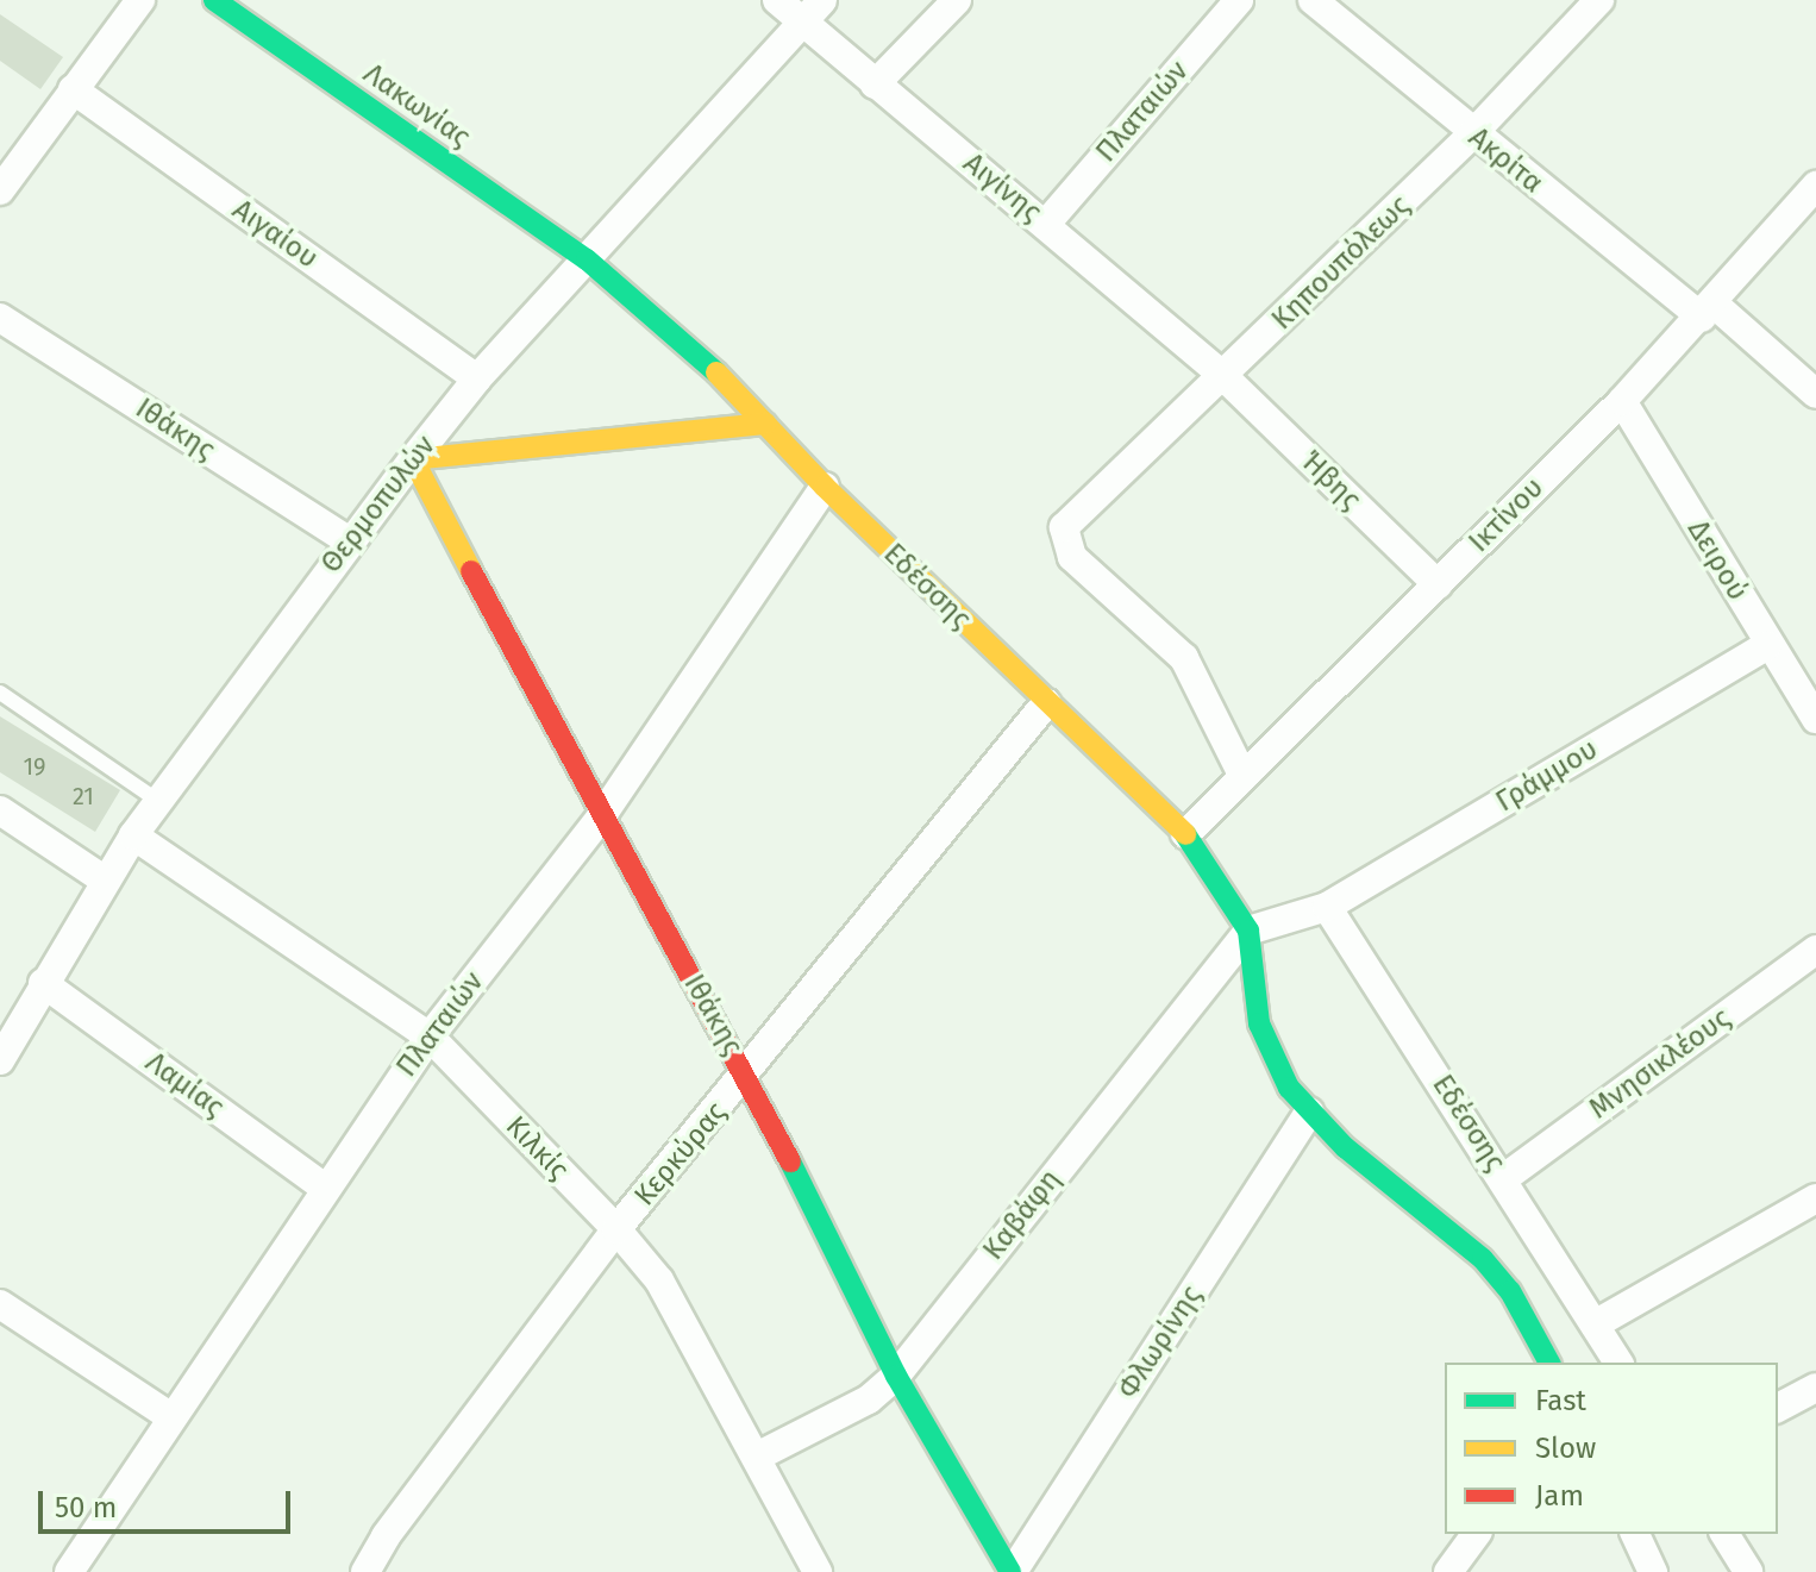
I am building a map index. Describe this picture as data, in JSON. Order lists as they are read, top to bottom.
{
  "streets": {
    "street": [
      "Λακωνίας",
      "Πλαταιών",
      "Ακρίτα",
      "Αιγίνης",
      "Αιγαίου",
      "Κηπουπόλεως",
      "Ιθάκης",
      "Ήβης",
      "Θερμοπυλών",
      "Ικτίνου",
      "Δειρού",
      "Εδέσσης",
      "Γράμμου",
      "Μνησικλέους",
      "Λαμίας",
      "Κιλκίς",
      "Κερκύρας",
      "Καβάφη",
      "Φλωρίνης"
    ]
  },
  "crossings": [
    ["Λακωνίας", "Θερμοπυλών"],
    ["Λακωνίας", "Εδέσσης"],
    ["Πλαταιών", "Αιγίνης"],
    ["Πλαταιών", "Ιθάκης"],
    ["Πλαταιών", "Εδέσσης"],
    ["Πλαταιών", "Λαμίας"],
    ["Πλαταιών", "Κιλκίς"],
    ["Ακρίτα", "Κηπουπόλεως"],
    ["Ακρίτα", "Ικτίνου"],
    ["Αιγίνης", "Κηπουπόλεως"],
    ["Αιγίνης", "Ήβης"],
    ["Αιγίνης", "Θερμοπυλών"],
    ["Αιγαίου", "Θερμοπυλών"],
    ["Κηπουπόλεως", "Ήβης"],
    ["Κηπουπόλεως", "Ικτίνου"],
    ["Ιθάκης", "Θερμοπυλών"],
    ["Ιθάκης", "Κερκύρας"],
    ["Ιθάκης", "Καβάφη"],
    ["Ιθάκης", "Φλωρίνης"],
    ["Ήβης", "Ικτίνου"],
    ["Θερμοπυλών", "Εδέσσης"],
    ["Θερμοπυλών", "Λαμίας"],
    ["Θερμοπυλών", "Κιλκίς"],
    ["Ικτίνου", "Δειρού"],
    ["Ικτίνου", "Εδέσσης"],
    ["Δειρού", "Γράμμου"],
    ["Εδέσσης", "Γράμμου"],
    ["Εδέσσης", "Μνησικλέους"],
    ["Εδέσσης", "Κερκύρας"],
    ["Εδέσσης", "Καβάφη"],
    ["Εδέσσης", "Φλωρίνης"],
    ["Κιλκίς", "Κερκύρας"],
    ["Κιλκίς", "Καβάφη"]
  ],
  "house_numbers": ["19", "21"],
  "legend": ["Fast", "Slow", "Jam"],
  "scale_bar": "50 m"
}
